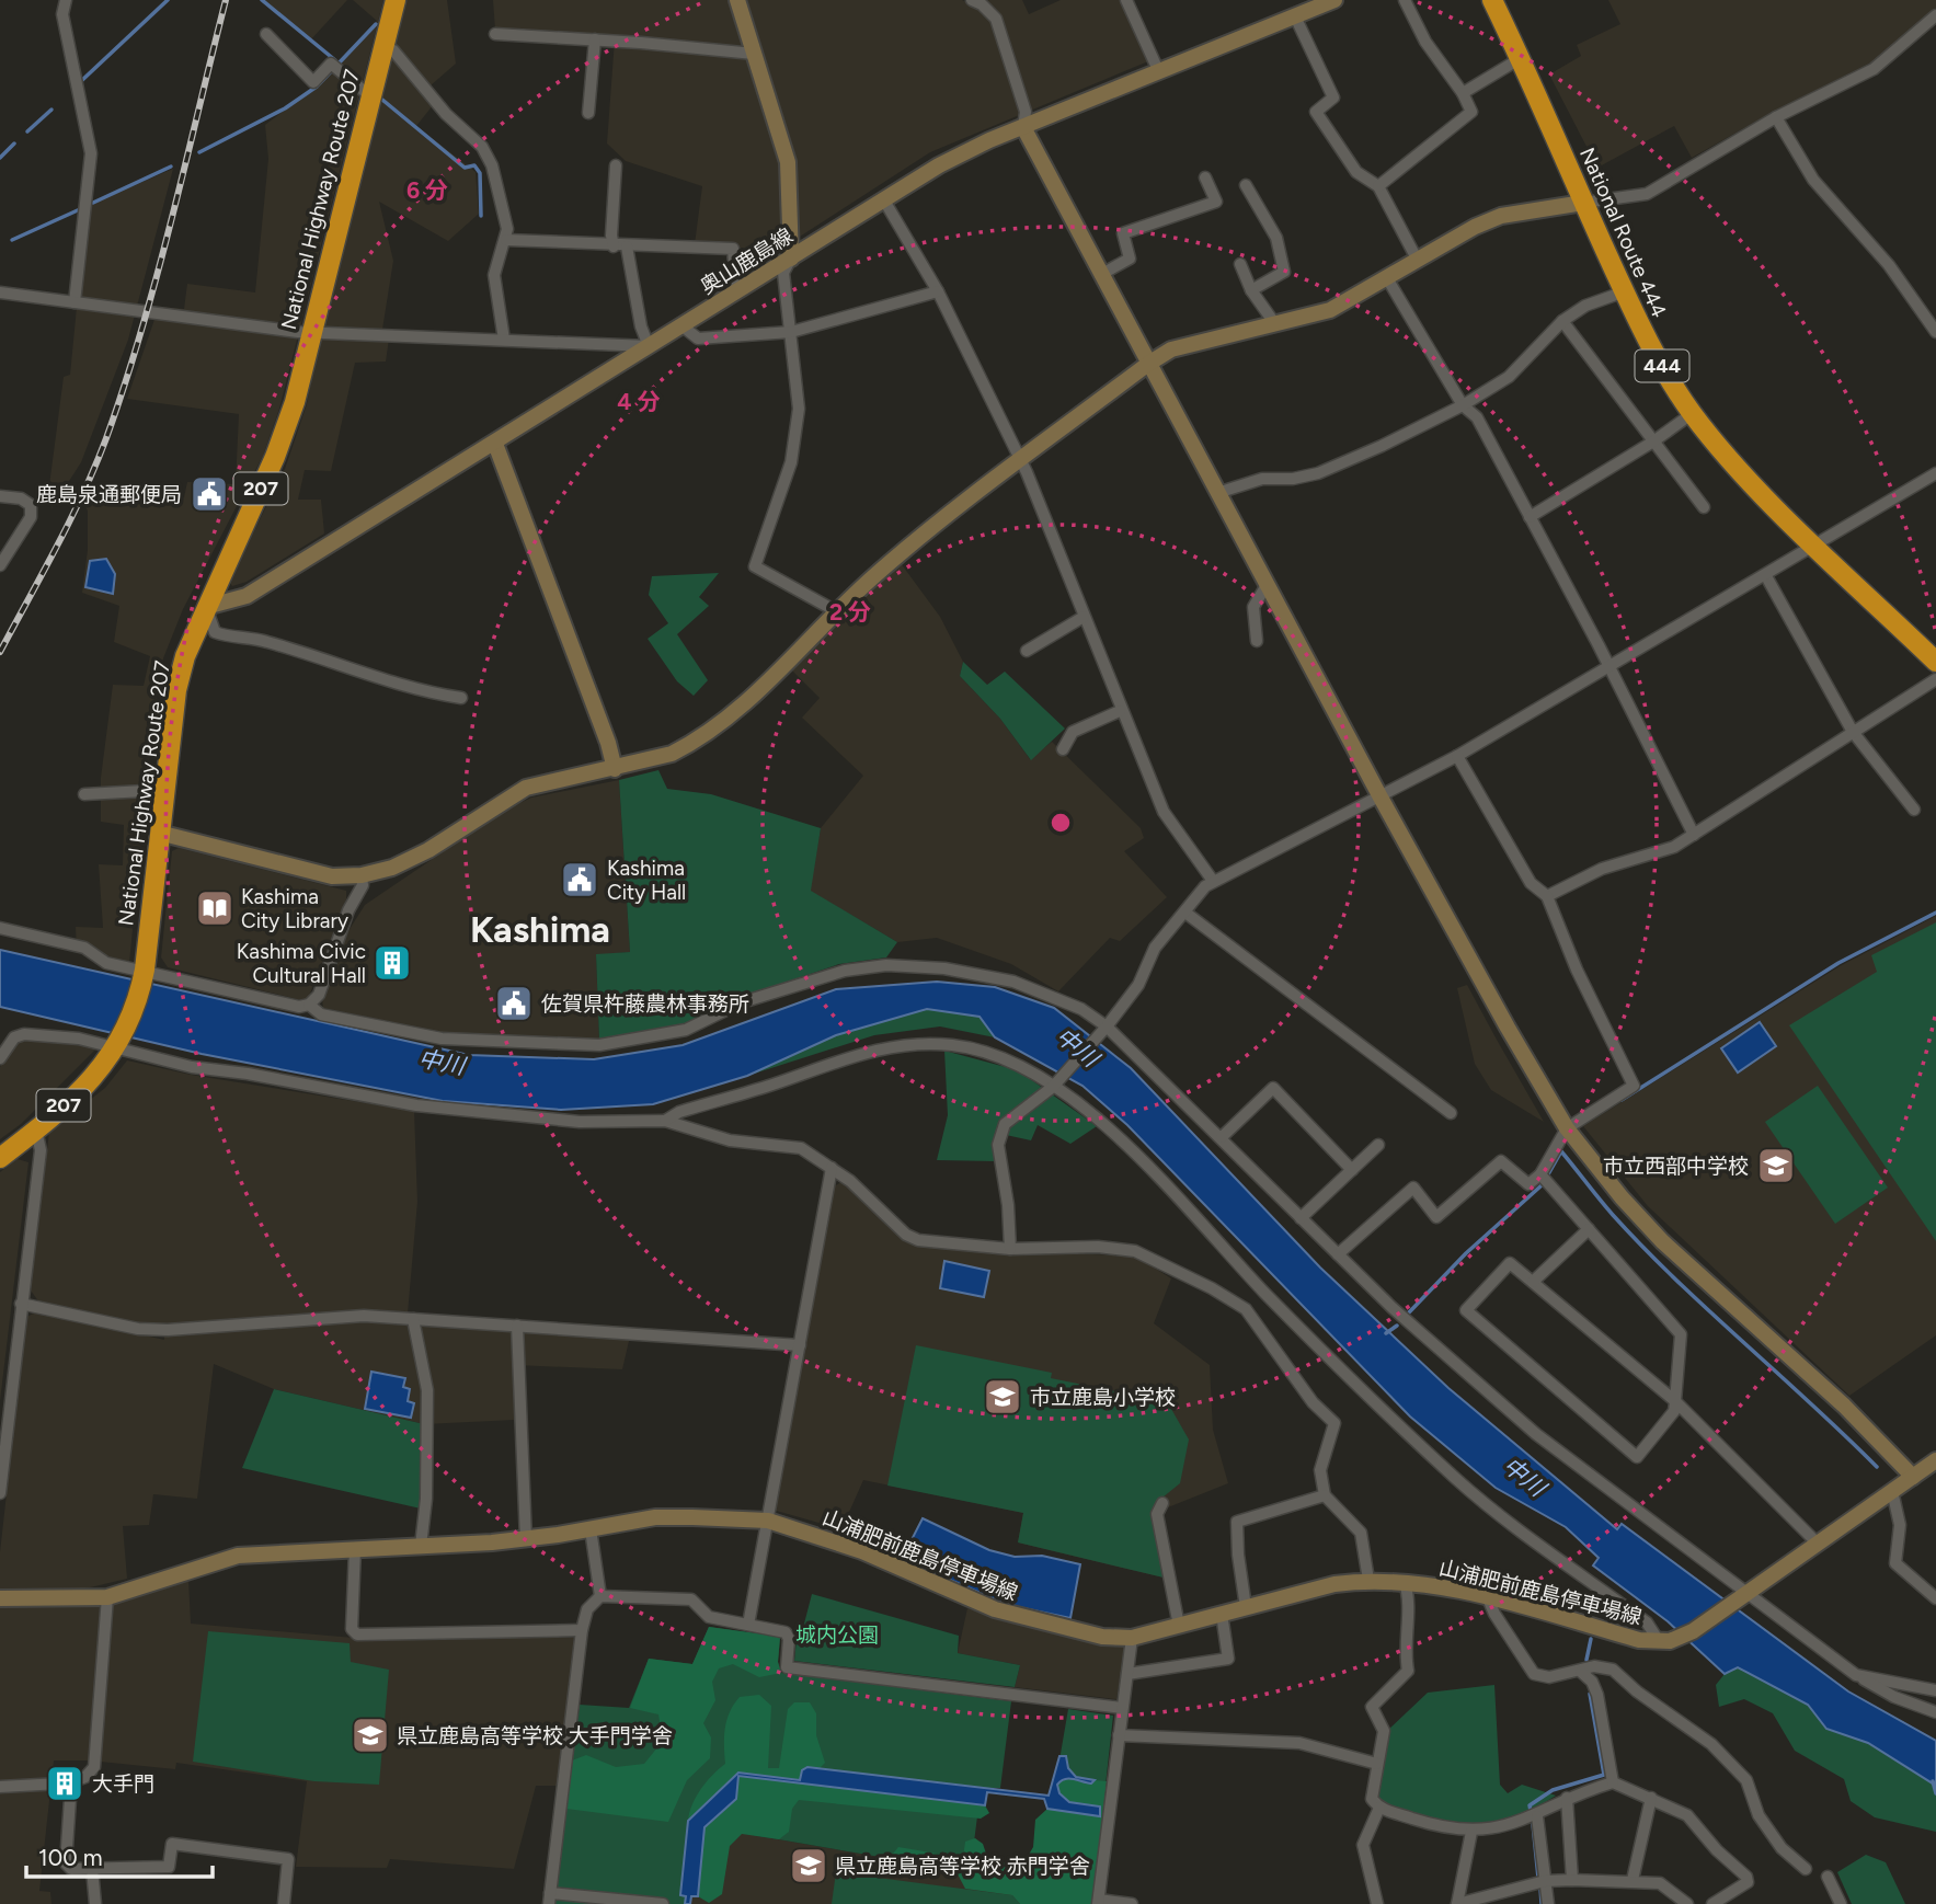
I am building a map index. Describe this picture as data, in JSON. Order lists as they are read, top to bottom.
{
  "streets": {
    "highway": [
      "National Highway Route 207",
      "National Route 444",
      "444",
      "207"
    ],
    "street": ["奥山鹿島線", "山浦肥前鹿島停車場線"]
  },
  "crossings": [
    ["National Highway Route 207", "奥山鹿島線"]
  ],
  "districts": ["Kashima"],
  "water": ["中川"],
  "parks": ["城内公園"],
  "places": {
    "public building": ["鹿島泉通郵便局", "Kashima City Hall", "佐賀県杵藤農林事務所"],
    "library": ["Kashima City Library"],
    "building": ["Kashima Civic Cultural Hall", "大手門"],
    "school or university": [
      "市立西部中学校",
      "市立鹿島小学校",
      "県立鹿島高等学校 大手門学舎",
      "県立鹿島高等学校 赤門学舎"
    ]
  },
  "scale_bar": "100 m",
  "rings": ["6 分", "4 分", "2 分"]
}
